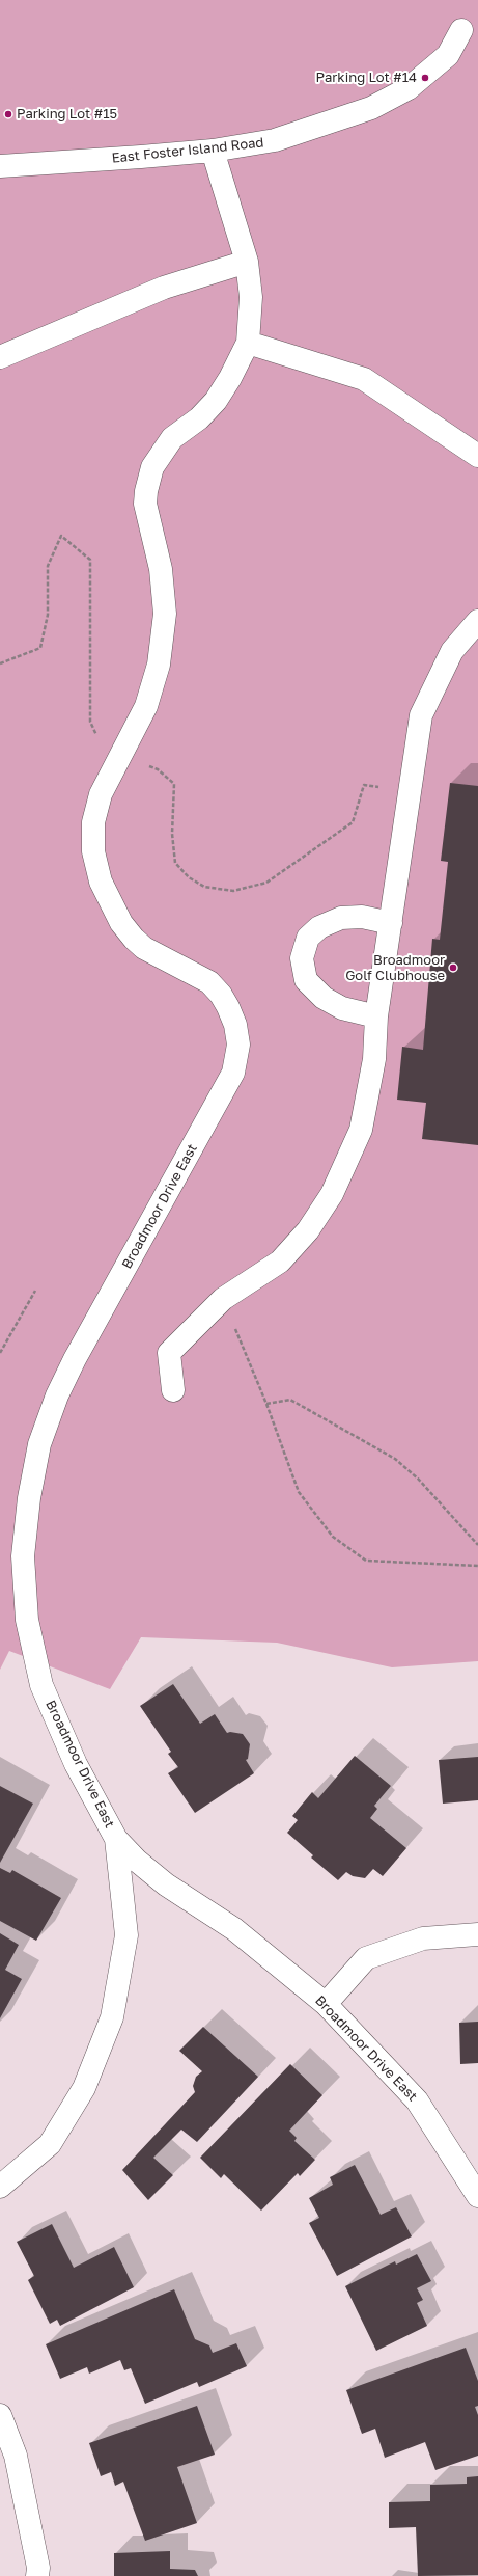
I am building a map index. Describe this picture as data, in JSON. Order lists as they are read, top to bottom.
{
  "streets": {
    "street": ["East Foster Island Road", "Broadmoor Drive East"]
  },
  "crossings": [
    ["East Foster Island Road", "Broadmoor Drive East"]
  ],
  "places": ["Parking Lot #14", "Parking Lot #15", "Broadmoor Golf Clubhouse"]
}
